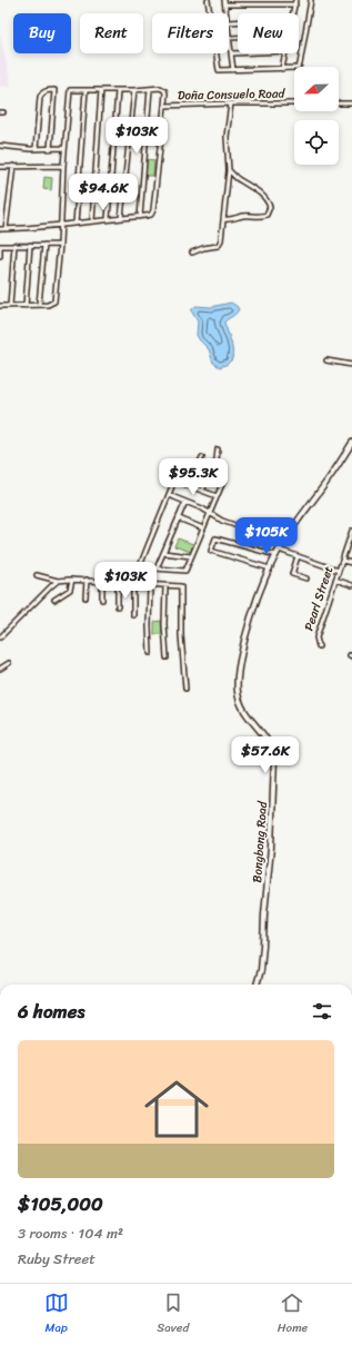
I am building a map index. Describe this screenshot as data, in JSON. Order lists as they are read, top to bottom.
{
  "streets": {
    "street": ["Doña Consuelo Road", "Pearl Street", "Bongbong Road"]
  },
  "north": "left",
  "page": {
    "chip": [
      "Buy",
      "Rent",
      "Filters",
      "New"
    ],
    "price": [
      "$103K",
      "$94.6K",
      "$95.3K",
      "$105K",
      "$103K",
      "$57.6K"
    ],
    "heading": "6 homes",
    "list": [
      {
        "name": "$105,000",
        "note": "3 rooms · 104 m² · Ruby Street"
      }
    ],
    "tabs": ["Map", "Saved", "Home"]
  }
}
